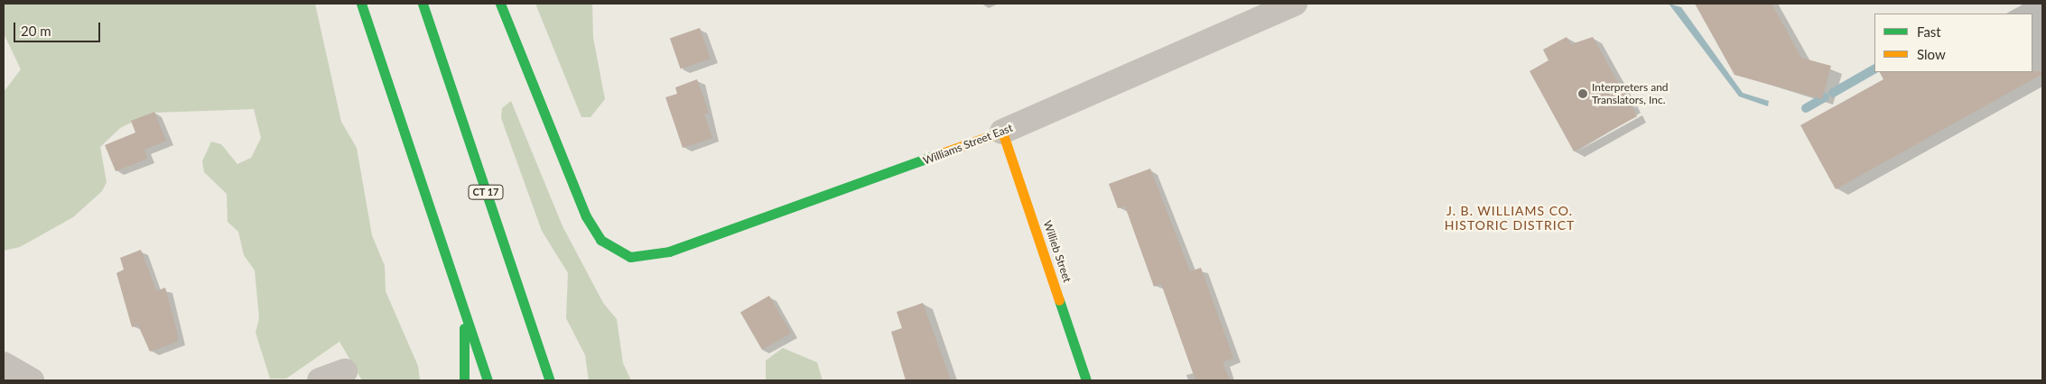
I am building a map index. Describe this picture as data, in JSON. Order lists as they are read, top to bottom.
{
  "streets": {
    "main road": ["Williams Street East", "CT 17", "Willieb Street"]
  },
  "crossings": [
    ["Williams Street East", "Willieb Street"]
  ],
  "districts": ["J. B. WILLIAMS CO. HISTORIC DISTRICT"],
  "places": ["Interpreters and Translators, Inc."],
  "legend": ["Fast", "Slow"],
  "scale_bar": "20 m"
}
